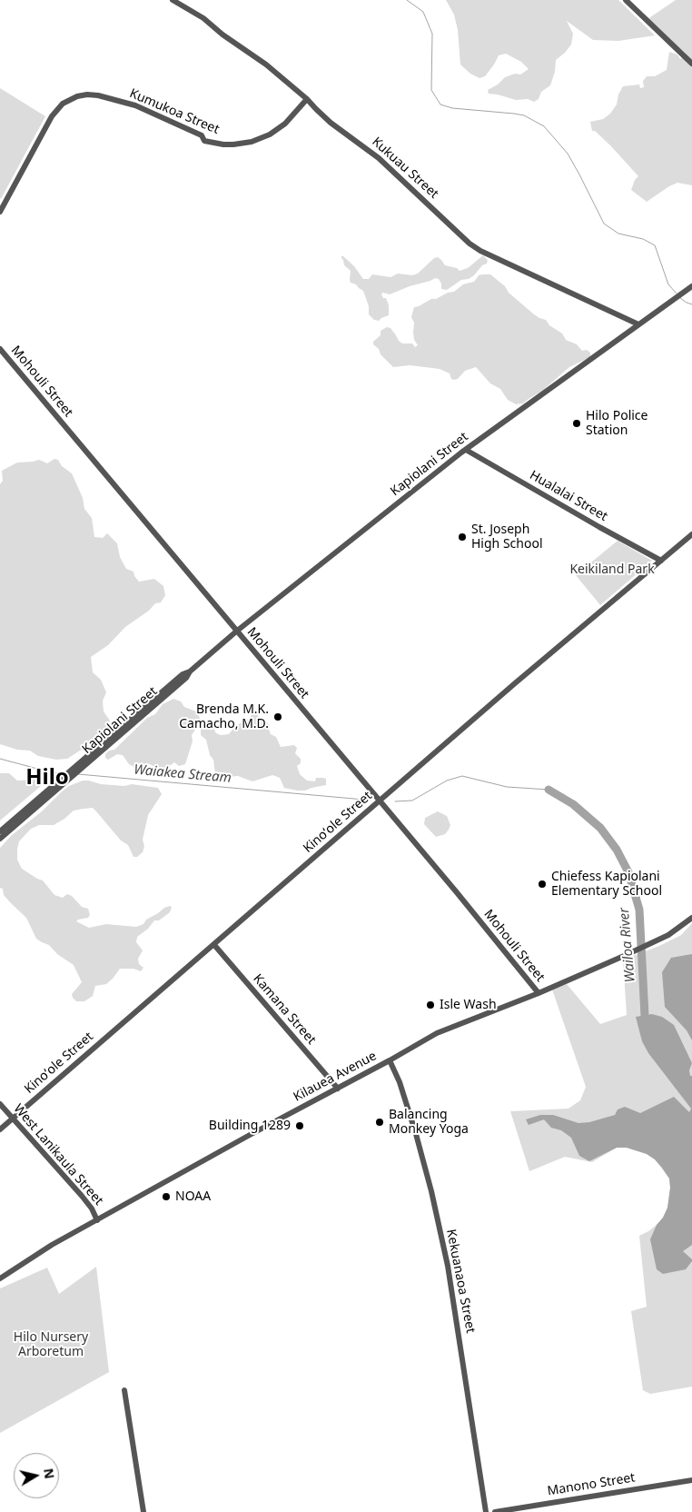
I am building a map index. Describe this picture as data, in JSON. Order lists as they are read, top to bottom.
{
  "streets": {
    "street": [
      "Kumukoa Street",
      "Kukuau Street",
      "Mohouli Street",
      "Kapiolani Street",
      "Hualalai Street",
      "Kinoʻole Street",
      "Kamana Street",
      "Kilauea Avenue",
      "West Lanikaula Street",
      "Kekuanaoa Street",
      "Manono Street"
    ]
  },
  "crossings": [
    ["Kumukoa Street", "Kukuau Street"],
    ["Kukuau Street", "Kapiolani Street"],
    ["Mohouli Street", "Kapiolani Street"],
    ["Mohouli Street", "Kinoʻole Street"],
    ["Mohouli Street", "Kilauea Avenue"],
    ["Kapiolani Street", "Hualalai Street"],
    ["Hualalai Street", "Kinoʻole Street"],
    ["Kinoʻole Street", "Kamana Street"],
    ["Kinoʻole Street", "West Lanikaula Street"],
    ["Kamana Street", "Kilauea Avenue"],
    ["Kilauea Avenue", "West Lanikaula Street"],
    ["Kilauea Avenue", "Kekuanaoa Street"]
  ],
  "districts": ["Hilo"],
  "water": ["Waiakea Stream", "Wailoa River"],
  "parks": ["Keikiland Park", "Hilo Nursery Arboretum"],
  "places": [
    "Hilo Police Station",
    "St. Joseph High School",
    "Brenda M.K. Camacho, M.D.",
    "Chiefess Kapiolani Elementary School",
    "Isle Wash",
    "Balancing Monkey Yoga",
    "Building 1289",
    "NOAA"
  ],
  "north": "right"
}
